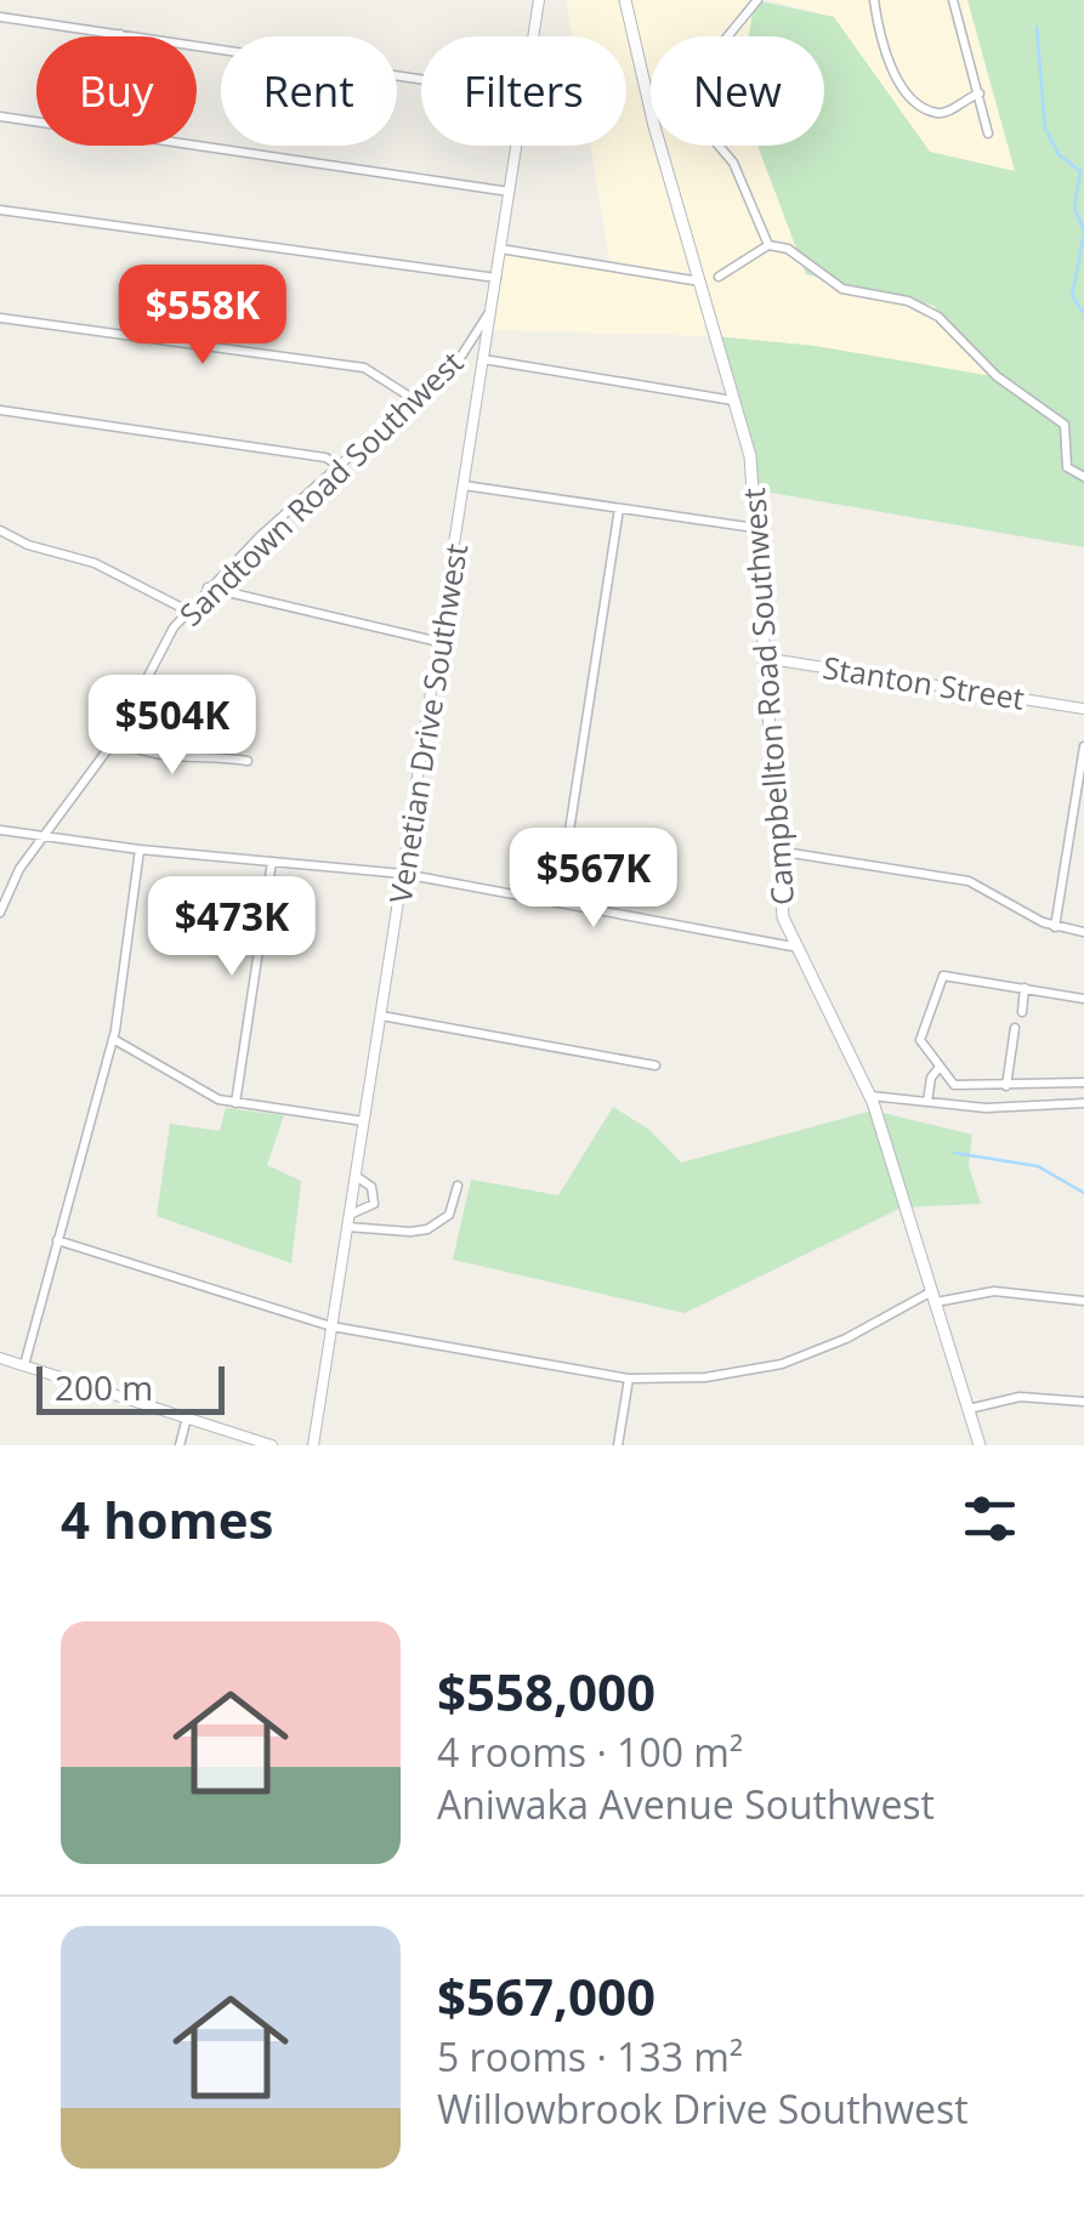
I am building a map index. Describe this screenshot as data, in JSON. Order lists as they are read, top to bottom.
{
  "streets": {
    "main road": ["Campbellton Road Southwest"],
    "street": ["Sandtown Road Southwest", "Stanton Street", "Venetian Drive Southwest"]
  },
  "crossings": [
    ["Sandtown Road Southwest", "Venetian Drive Southwest"],
    ["Stanton Street", "Campbellton Road Southwest"]
  ],
  "scale_bar": "200 m",
  "page": {
    "chip": [
      "Buy",
      "Rent",
      "Filters",
      "New"
    ],
    "price": [
      "$558K",
      "$504K",
      "$567K",
      "$473K"
    ],
    "scale": "200 m",
    "heading": "4 homes",
    "list": [
      {
        "name": "$558,000",
        "note": "4 rooms · 100 m² · Aniwaka Avenue Southwest"
      },
      {
        "name": "$567,000",
        "note": "5 rooms · 133 m² · Willowbrook Drive Southwest"
      }
    ]
  }
}
